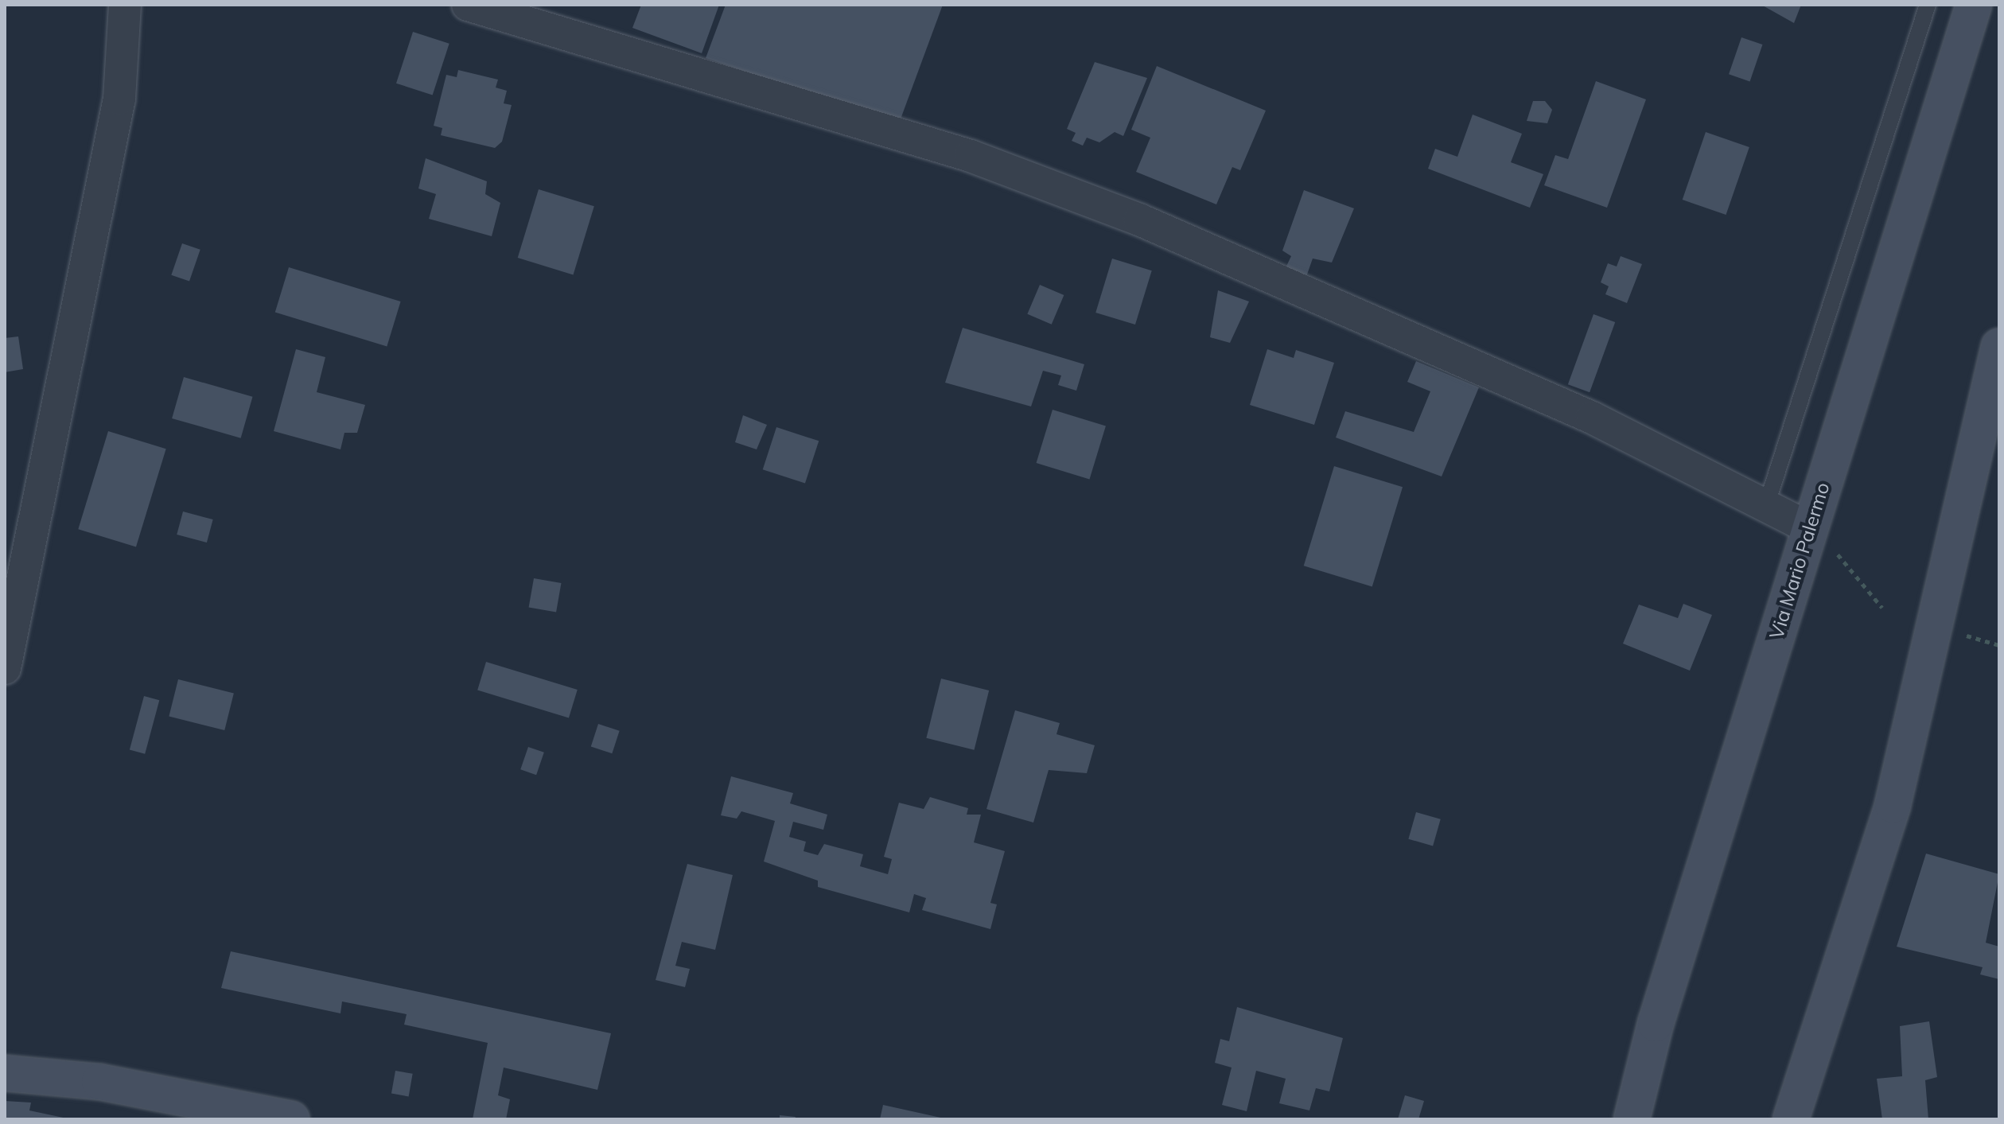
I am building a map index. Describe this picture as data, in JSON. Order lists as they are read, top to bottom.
{
  "streets": {
    "street": ["Via Mario Palermo"]
  }
}
